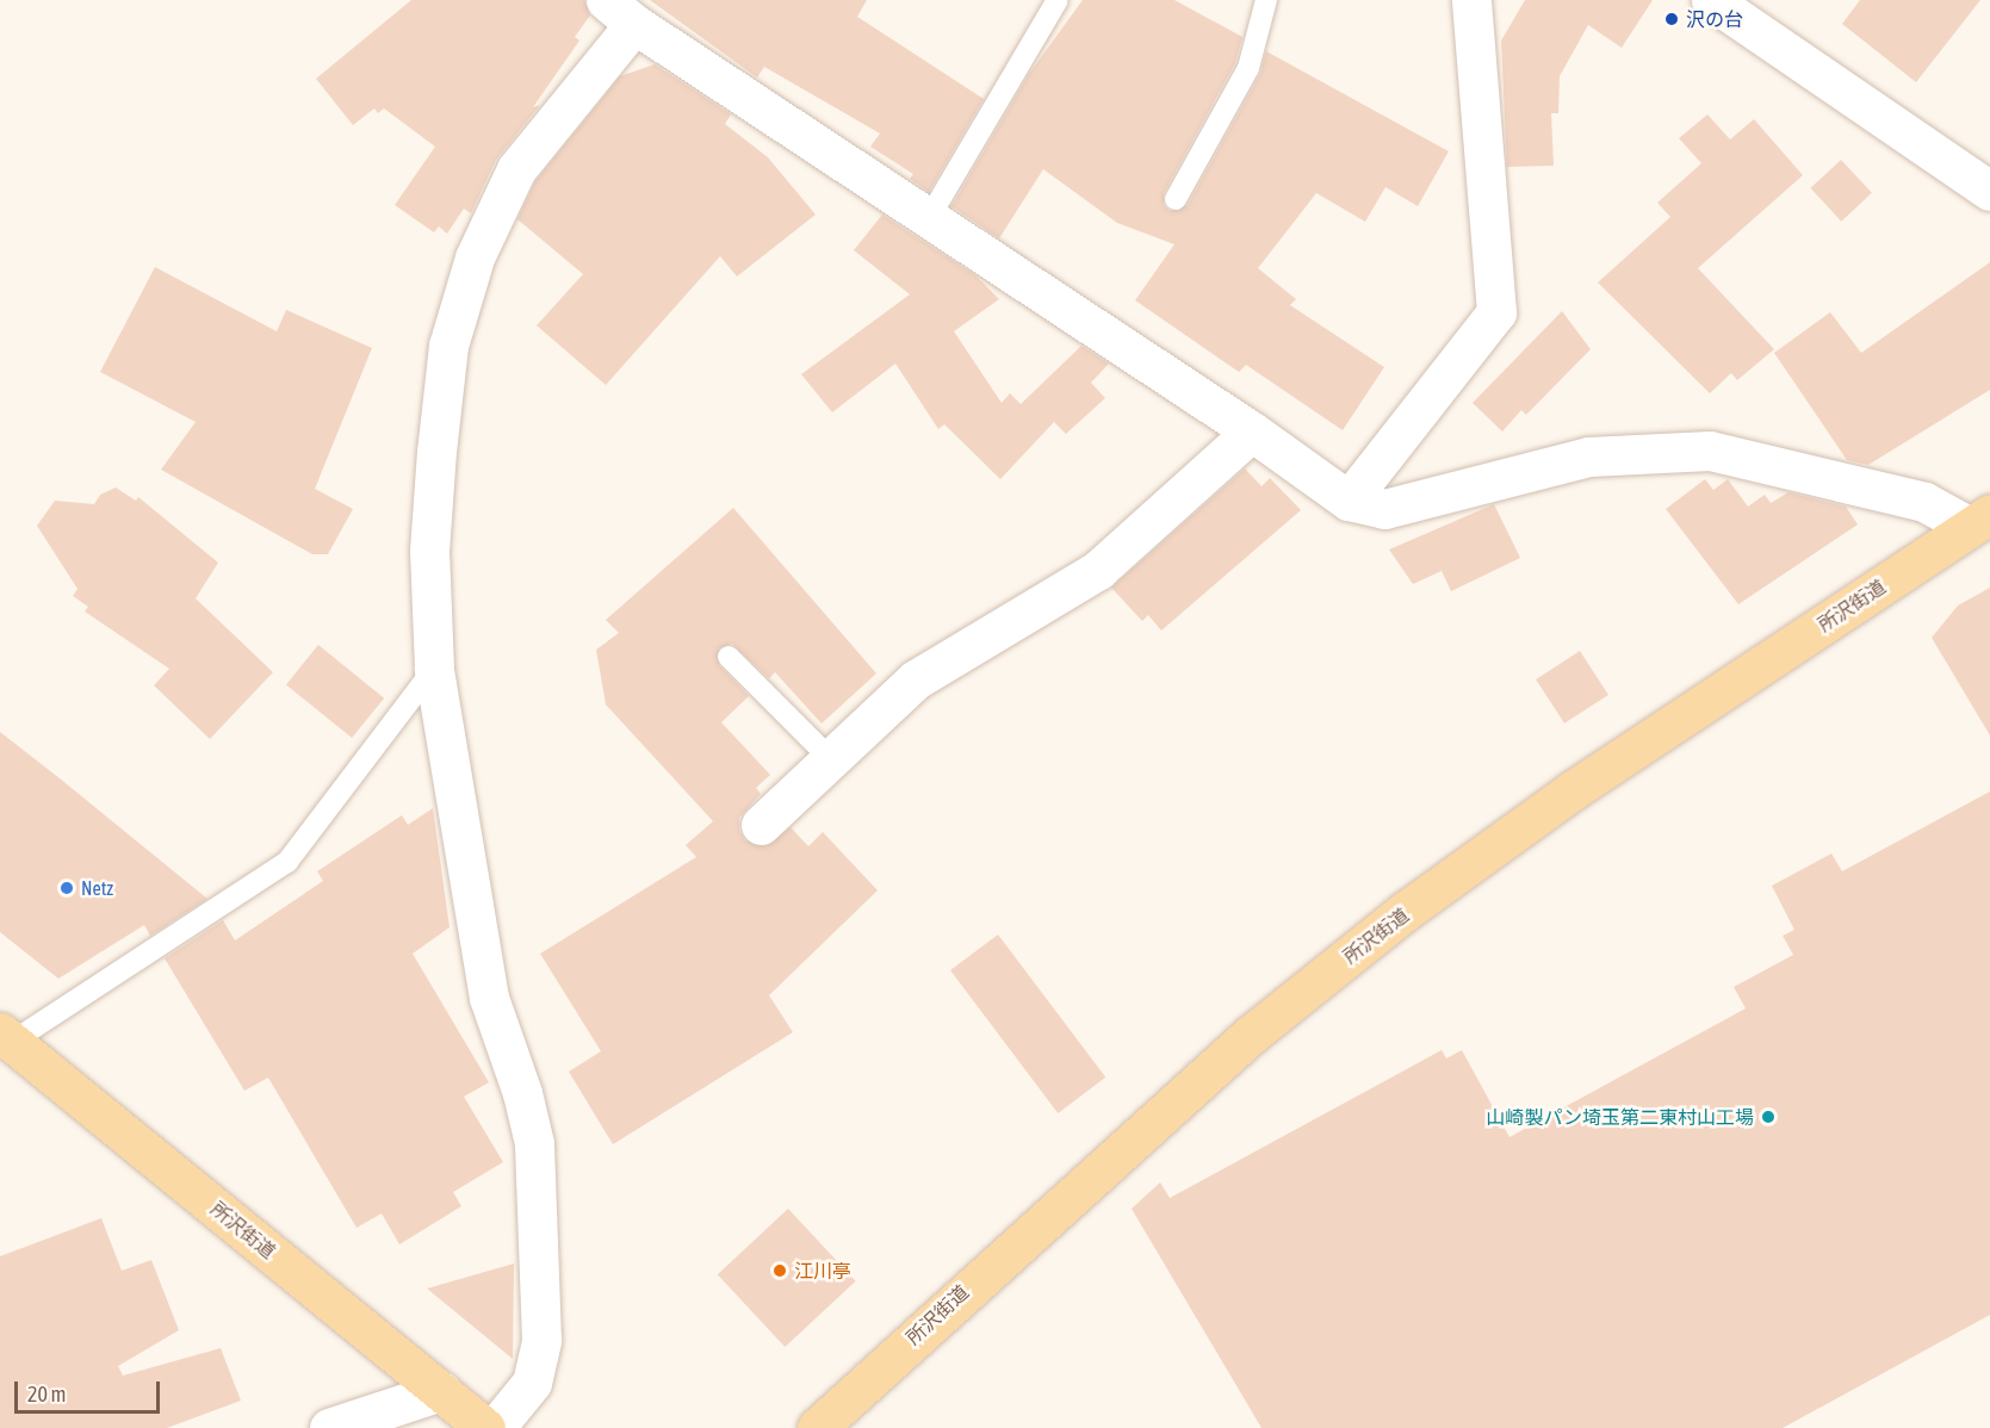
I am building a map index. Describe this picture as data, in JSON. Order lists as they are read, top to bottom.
{
  "streets": {
    "main road": ["所沢街道"]
  },
  "places": [
    "沢の台",
    "Netz",
    "山崎製パン埼玉第二東村山工場",
    "江川亭"
  ],
  "scale_bar": "20 m"
}
